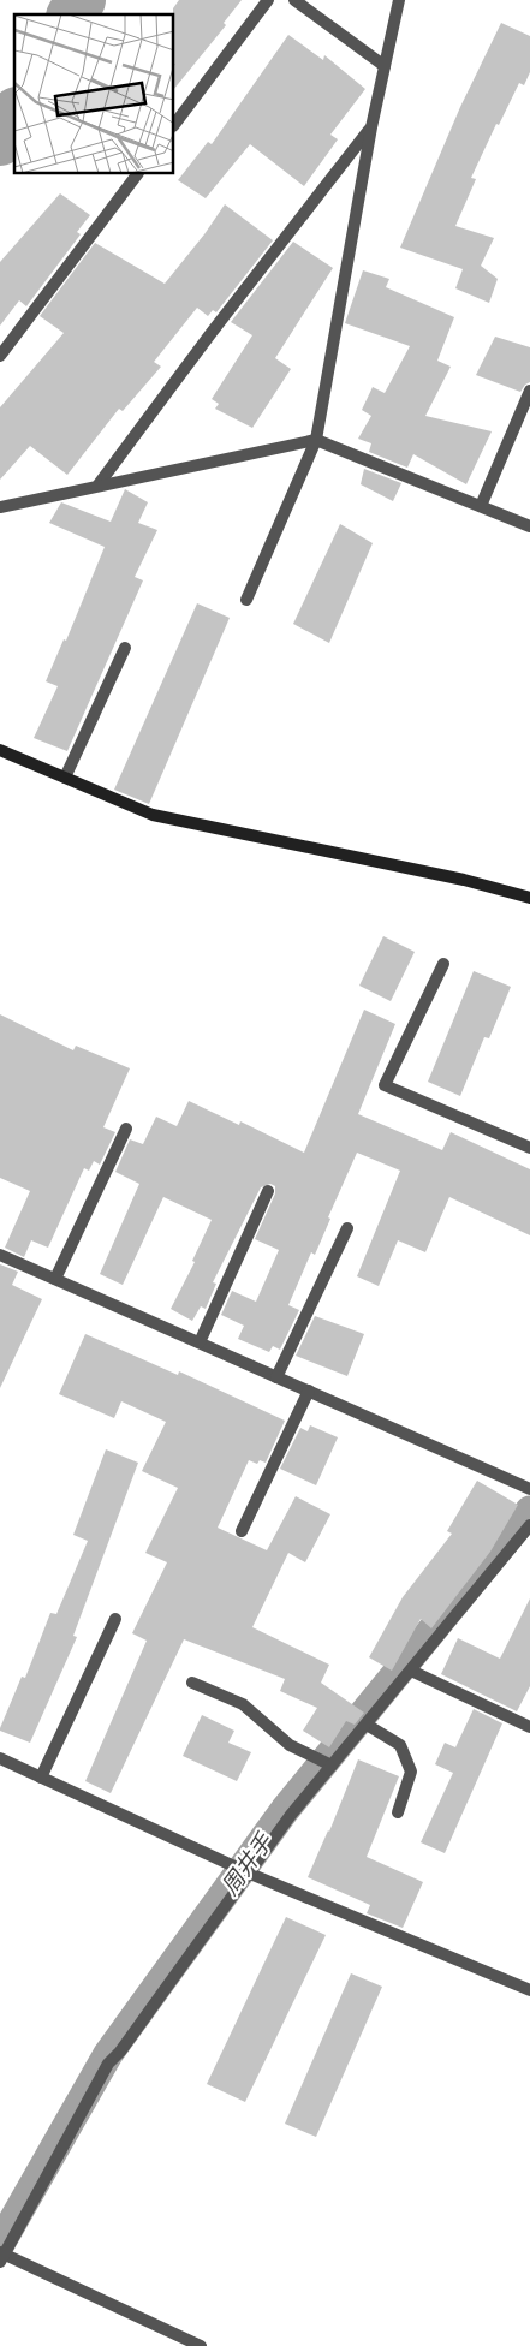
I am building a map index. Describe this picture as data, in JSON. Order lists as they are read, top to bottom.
{
  "water": ["周井手"]
}
